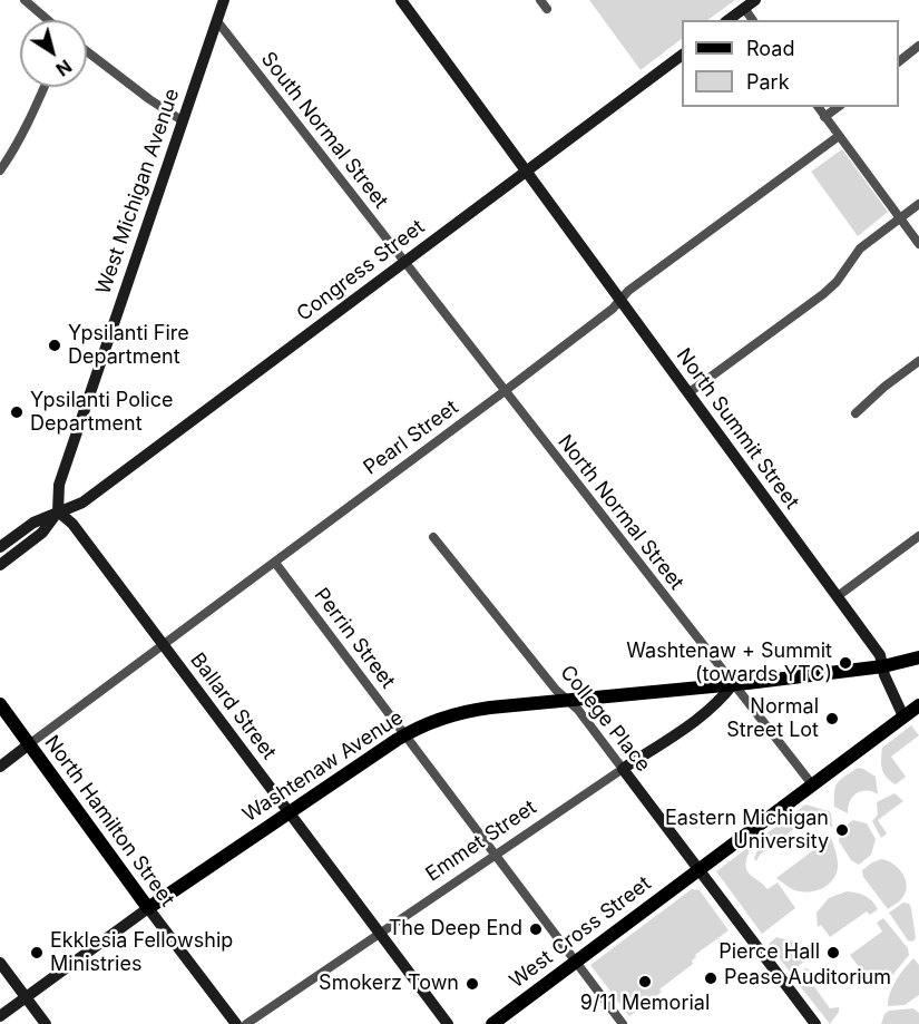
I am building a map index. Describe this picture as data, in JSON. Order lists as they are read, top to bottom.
{
  "streets": {
    "main road": ["Washtenaw Avenue", "North Hamilton Street", "West Cross Street"],
    "street": [
      "South Normal Street",
      "West Michigan Avenue",
      "Congress Street",
      "North Summit Street",
      "Pearl Street",
      "North Normal Street",
      "Perrin Street",
      "Ballard Street",
      "College Place",
      "Emmet Street"
    ]
  },
  "crossings": [
    ["South Normal Street", "West Michigan Avenue"],
    ["South Normal Street", "Congress Street"],
    ["South Normal Street", "North Normal Street"],
    ["West Michigan Avenue", "Congress Street"],
    ["West Michigan Avenue", "Ballard Street"],
    ["Congress Street", "North Summit Street"],
    ["Congress Street", "North Normal Street"],
    ["Congress Street", "Ballard Street"],
    ["North Summit Street", "Pearl Street"],
    ["North Summit Street", "Washtenaw Avenue"],
    ["North Summit Street", "West Cross Street"],
    ["Pearl Street", "North Normal Street"],
    ["Pearl Street", "Perrin Street"],
    ["Pearl Street", "Ballard Street"],
    ["Pearl Street", "North Hamilton Street"],
    ["North Normal Street", "Washtenaw Avenue"],
    ["North Normal Street", "Emmet Street"],
    ["North Normal Street", "West Cross Street"],
    ["Perrin Street", "Washtenaw Avenue"],
    ["Perrin Street", "Emmet Street"],
    ["Perrin Street", "West Cross Street"],
    ["Ballard Street", "Washtenaw Avenue"],
    ["Ballard Street", "Emmet Street"],
    ["College Place", "Washtenaw Avenue"],
    ["College Place", "Emmet Street"],
    ["College Place", "West Cross Street"],
    ["Washtenaw Avenue", "North Hamilton Street"],
    ["Washtenaw Avenue", "Emmet Street"]
  ],
  "places": [
    "Ypsilanti Fire Department",
    "Ypsilanti Police Department",
    "Washtenaw + Summit (towards YTC)",
    "Normal Street Lot",
    "Eastern Michigan University",
    "The Deep End",
    "Ekklesia Fellowship Ministries",
    "Pierce Hall",
    "Pease Auditorium",
    "9/11 Memorial",
    "Smokerz Town"
  ],
  "legend": ["Road", "Park"],
  "north": "bottom right"
}
